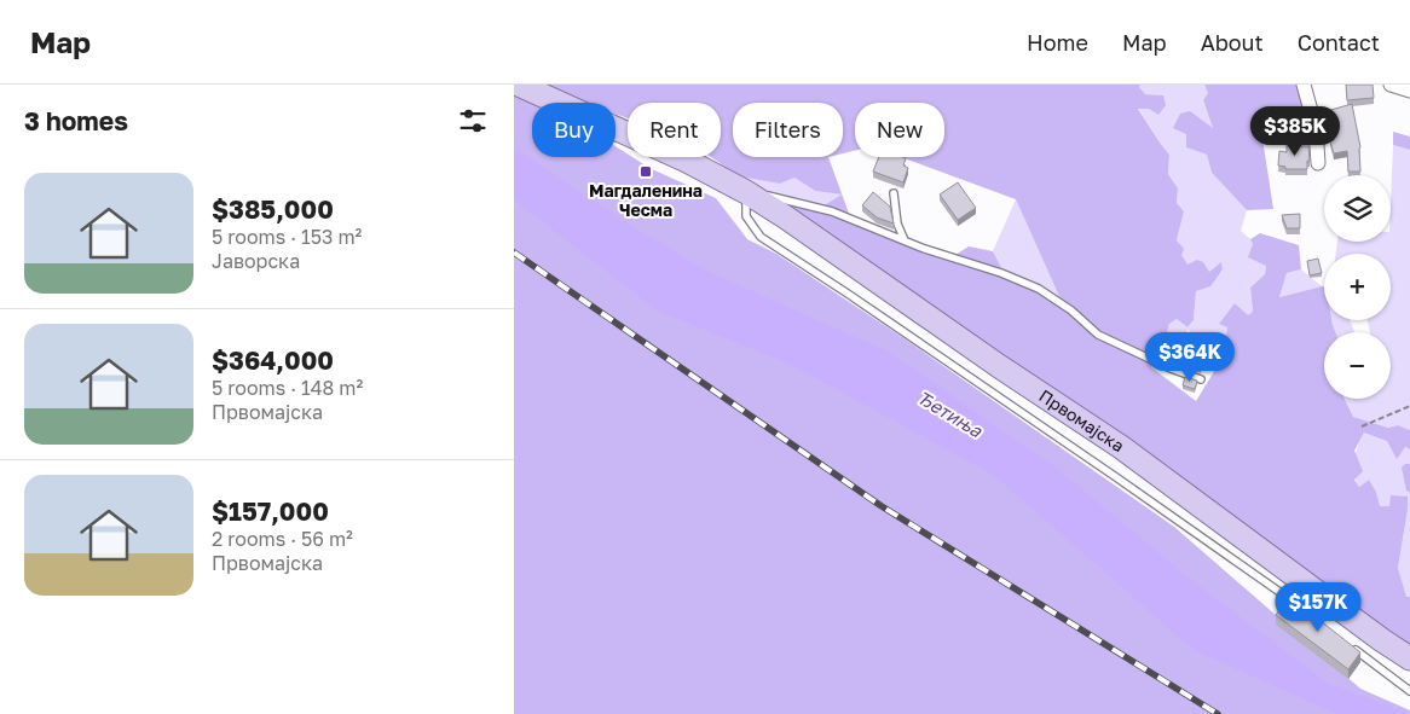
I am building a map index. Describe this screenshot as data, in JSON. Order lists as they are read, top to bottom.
{
  "streets": {
    "main road": ["Првомајска"]
  },
  "water": ["Ђетиња"],
  "places": {
    "transit": ["Магдаленина Чесма"]
  },
  "page": {
    "header": "Map",
    "nav": [
      "Home",
      "Map",
      "About",
      "Contact"
    ],
    "heading": "3 homes",
    "chip": [
      "Buy",
      "Rent",
      "Filters",
      "New"
    ],
    "price": ["$385K", "$364K", "$157K"],
    "list": [
      {
        "name": "$385,000",
        "note": "5 rooms · 153 m² · Јаворска"
      },
      {
        "name": "$364,000",
        "note": "5 rooms · 148 m² · Првомајска"
      },
      {
        "name": "$157,000",
        "note": "2 rooms · 56 m² · Првомајска"
      }
    ],
    "map_buttons": ["+", "−"]
  }
}
